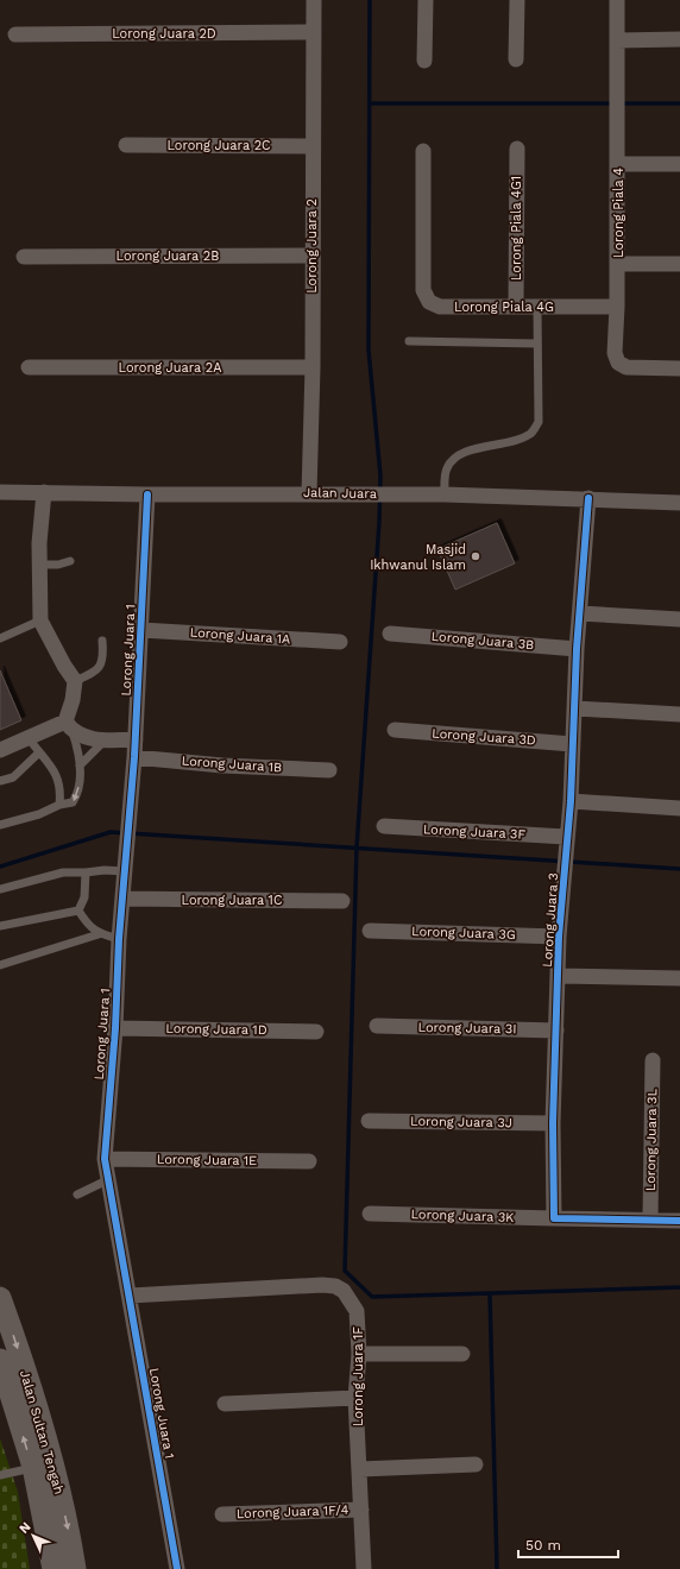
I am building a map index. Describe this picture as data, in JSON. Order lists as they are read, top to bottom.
{
  "streets": {
    "main road": ["Jalan Sultan Tengah"],
    "street": [
      "Lorong Juara 2D",
      "Lorong Juara 2C",
      "Lorong Piala 4",
      "Lorong Piala 4G1",
      "Lorong Juara 2",
      "Lorong Juara 2B",
      "Lorong Piala 4G",
      "Lorong Juara 2A",
      "Jalan Juara",
      "Lorong Juara 1A",
      "Lorong Juara 3B",
      "Lorong Juara 1",
      "Lorong Juara 3D",
      "Lorong Juara 1B",
      "Lorong Juara 3F",
      "Lorong Juara 1C",
      "Lorong Juara 3",
      "Lorong Juara 3G",
      "Lorong Juara 3I",
      "Lorong Juara 1D",
      "Lorong Juara 3J",
      "Lorong Juara 3L",
      "Lorong Juara 1E",
      "Lorong Juara 3K",
      "Lorong Juara 1F",
      "Lorong Juara 1F/4"
    ]
  },
  "crossings": [
    ["Lorong Juara 2D", "Lorong Juara 2"],
    ["Lorong Juara 2C", "Lorong Juara 2"],
    ["Lorong Piala 4", "Lorong Piala 4G"],
    ["Lorong Piala 4G1", "Lorong Piala 4G"],
    ["Lorong Juara 2", "Lorong Juara 2B"],
    ["Lorong Juara 2", "Lorong Juara 2A"],
    ["Lorong Juara 2", "Jalan Juara"],
    ["Jalan Juara", "Lorong Juara 1"],
    ["Jalan Juara", "Lorong Juara 3"],
    ["Lorong Juara 1A", "Lorong Juara 1"],
    ["Lorong Juara 3B", "Lorong Juara 3"],
    ["Lorong Juara 1", "Lorong Juara 1B"],
    ["Lorong Juara 1", "Lorong Juara 1C"],
    ["Lorong Juara 1", "Lorong Juara 1D"],
    ["Lorong Juara 1", "Lorong Juara 1E"],
    ["Lorong Juara 1", "Lorong Juara 1F"],
    ["Lorong Juara 3D", "Lorong Juara 3"],
    ["Lorong Juara 3F", "Lorong Juara 3"],
    ["Lorong Juara 3", "Lorong Juara 3G"],
    ["Lorong Juara 3", "Lorong Juara 3I"],
    ["Lorong Juara 3", "Lorong Juara 3J"],
    ["Lorong Juara 3", "Lorong Juara 3K"],
    ["Lorong Juara 1F", "Lorong Juara 1F/4"]
  ],
  "places": ["Masjid Ikhwanul Islam"],
  "scale_bar": "50 m",
  "north": "top left"
}
